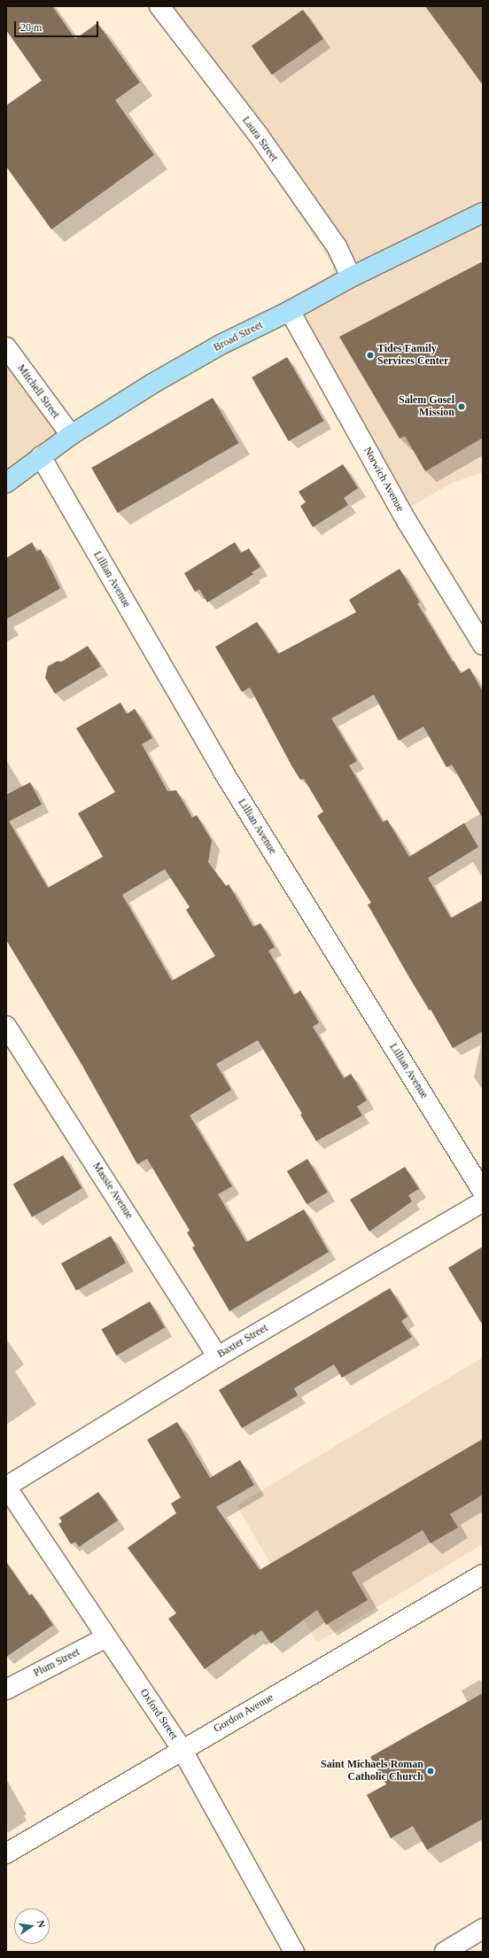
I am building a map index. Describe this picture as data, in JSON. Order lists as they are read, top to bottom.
{
  "streets": {
    "main road": ["Broad Street"],
    "street": [
      "Laura Street",
      "Mitchell Street",
      "Norwich Avenue",
      "Lillian Avenue",
      "Massie Avenue",
      "Baxter Street",
      "Plum Street",
      "Gordon Avenue",
      "Oxford Street"
    ]
  },
  "crossings": [
    ["Laura Street", "Broad Street"],
    ["Broad Street", "Mitchell Street"],
    ["Broad Street", "Norwich Avenue"],
    ["Broad Street", "Lillian Avenue"],
    ["Massie Avenue", "Baxter Street"],
    ["Baxter Street", "Oxford Street"],
    ["Plum Street", "Oxford Street"],
    ["Gordon Avenue", "Oxford Street"]
  ],
  "places": ["Tides Family Services Center", "Salem Gosel Mission", "Saint Michaels Roman Catholic Church"],
  "scale_bar": "20 m",
  "north": "right"
}
